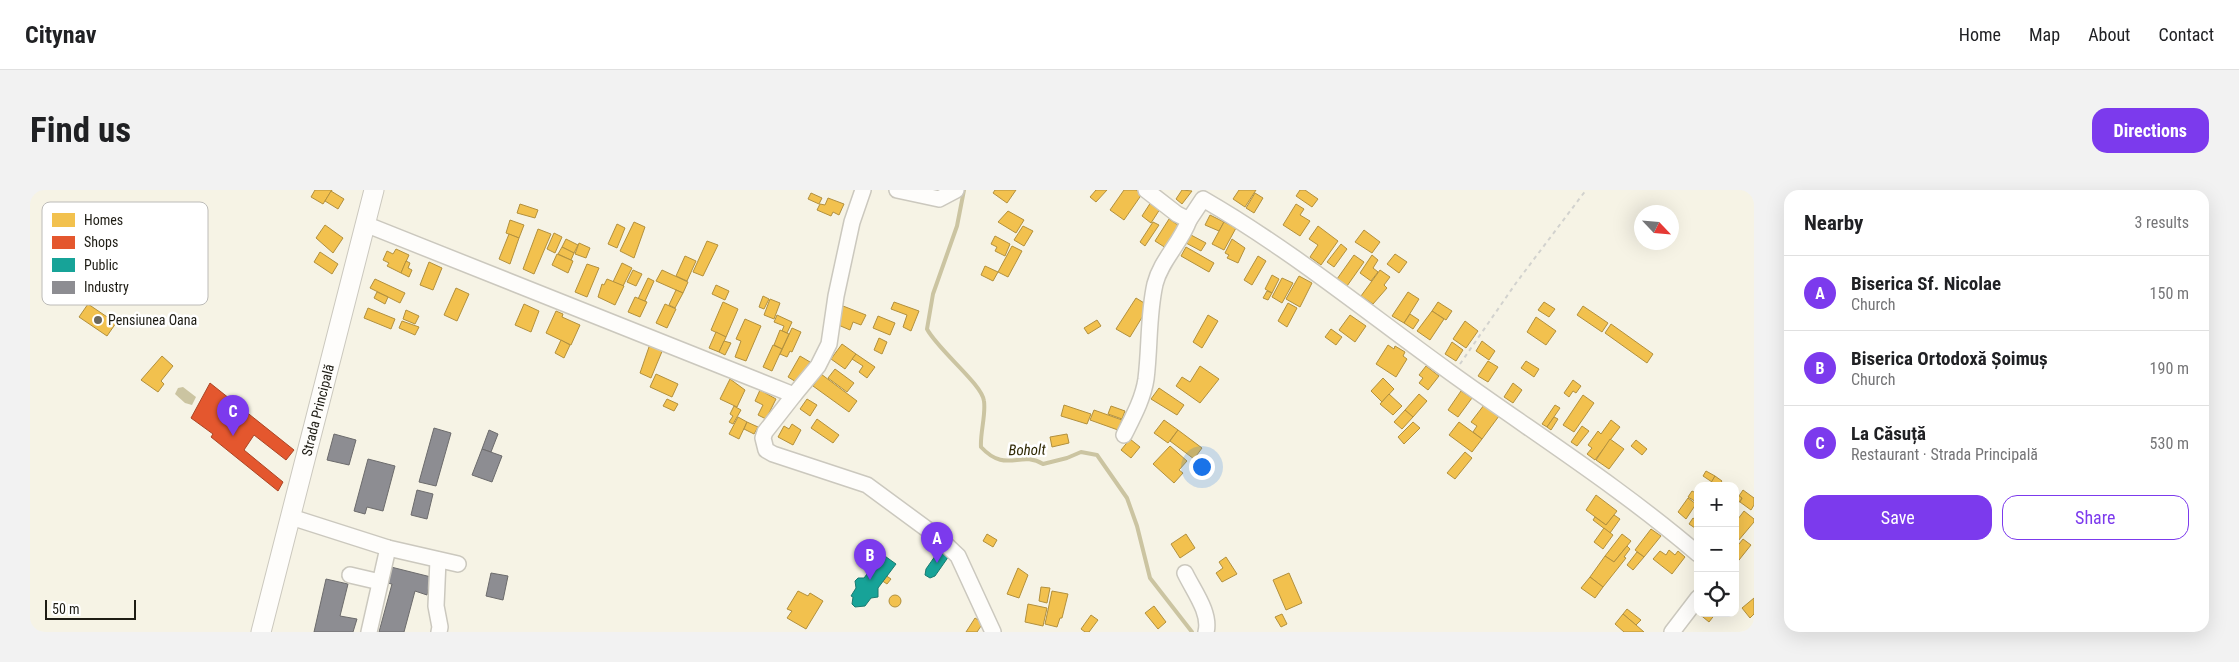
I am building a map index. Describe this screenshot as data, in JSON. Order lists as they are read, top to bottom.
{
  "streets": {
    "main road": ["Strada Principală"]
  },
  "water": ["Boholt"],
  "places": ["Pensiunea Oana"],
  "legend": [
    "Homes",
    "Shops",
    "Public",
    "Industry"
  ],
  "scale_bar": "50 m",
  "north": "bottom right",
  "page": {
    "header": "Citynav",
    "nav": [
      "Home",
      "Map",
      "About",
      "Contact"
    ],
    "buttons": [
      "Directions",
      ["Save", "Share"]
    ],
    "title": "Find us",
    "heading": ["Nearby", "3 results"],
    "list": [
      {
        "mark": "A",
        "name": "Biserica Sf. Nicolae",
        "note": "Church",
        "value": "150 m"
      },
      {
        "mark": "B",
        "name": "Biserica Ortodoxă Șoimuș",
        "note": "Church",
        "value": "190 m"
      },
      {
        "mark": "C",
        "name": "La Căsuță",
        "note": "Restaurant · Strada Principală",
        "value": "530 m"
      }
    ],
    "pins": ["C", "A", "B"],
    "map_buttons": ["+", "−"],
    "scale": "50 m"
  }
}
